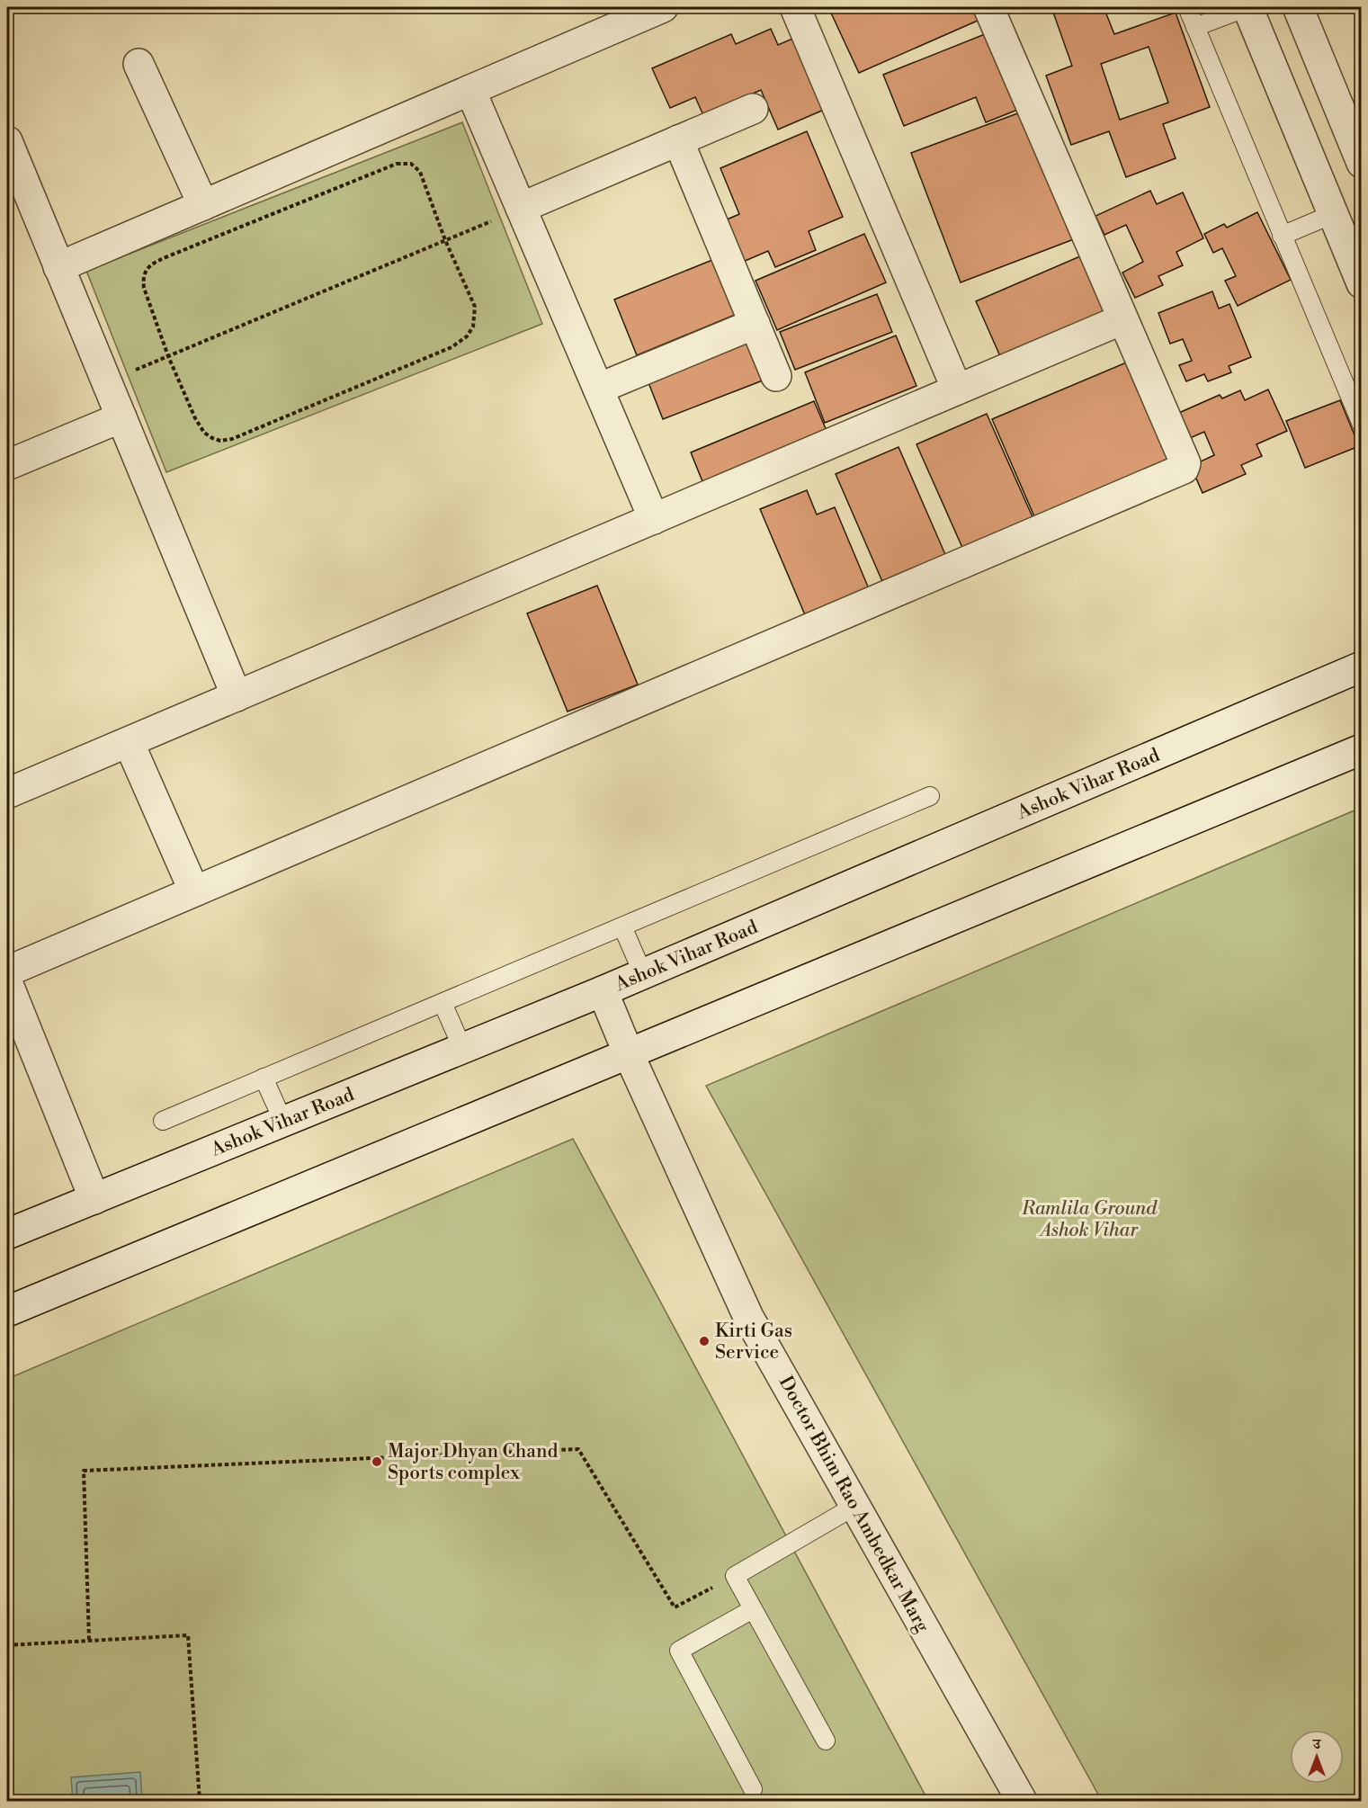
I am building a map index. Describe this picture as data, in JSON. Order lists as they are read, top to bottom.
{
  "streets": {
    "street": ["Ashok Vihar Road", "Doctor Bhim Rao Ambedkar Marg"]
  },
  "crossings": [
    ["Ashok Vihar Road", "Doctor Bhim Rao Ambedkar Marg"]
  ],
  "parks": ["Ramlila Ground Ashok Vihar"],
  "places": ["Kirti Gas Service", "Major Dhyan Chand Sports complex"],
  "north": "top"
}
